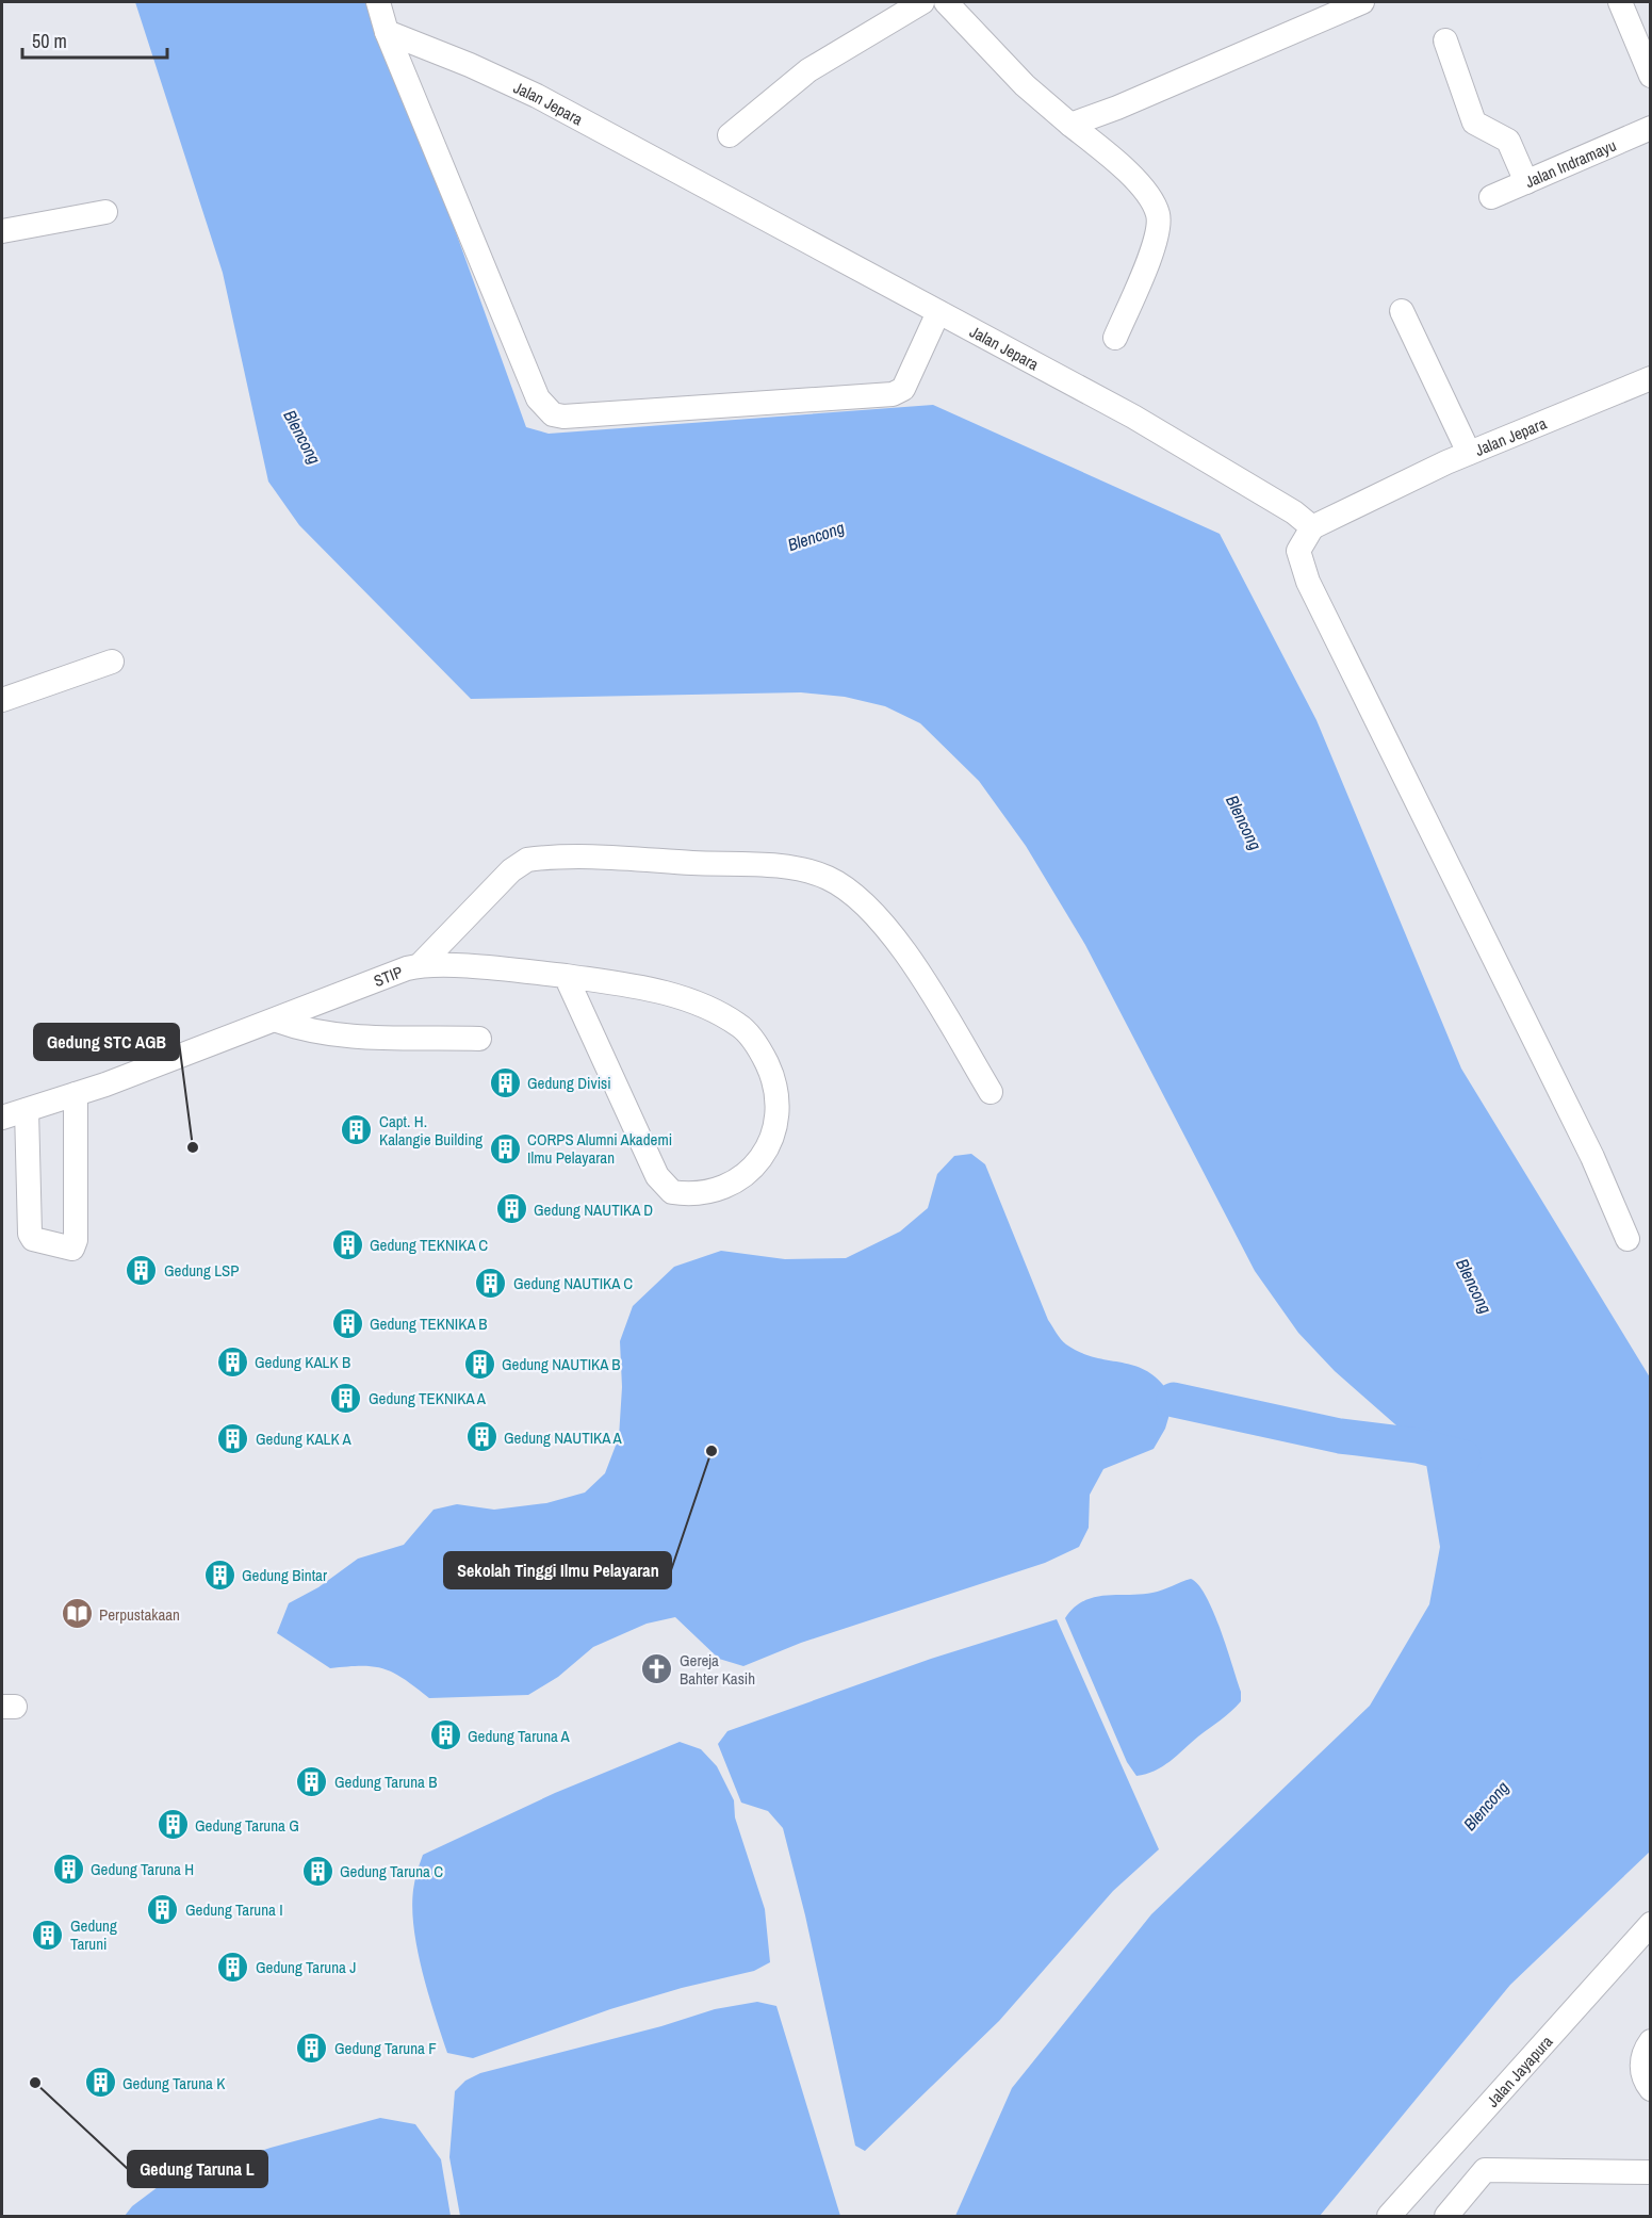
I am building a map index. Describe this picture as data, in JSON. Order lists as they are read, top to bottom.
{
  "streets": {
    "lane": [
      "Jalan Jepara",
      "Jalan Indramayu",
      "STIP",
      "Jalan Jayapura"
    ]
  },
  "water": ["Blencong"],
  "places": {
    "building": [
      "Gedung Divisi",
      "Capt. H. Kalangie Building",
      "CORPS Alumni Akademi Ilmu Pelayaran",
      "Gedung NAUTIKA D",
      "Gedung TEKNIKA C",
      "Gedung LSP",
      "Gedung NAUTIKA C",
      "Gedung TEKNIKA B",
      "Gedung KALK B",
      "Gedung NAUTIKA B",
      "Gedung TEKNIKA A",
      "Gedung NAUTIKA A",
      "Gedung KALK A",
      "Gedung Bintar",
      "Gedung Taruna A",
      "Gedung Taruna B",
      "Gedung Taruna G",
      "Gedung Taruna H",
      "Gedung Taruna C",
      "Gedung Taruna I",
      "Gedung Taruni",
      "Gedung Taruna J",
      "Gedung Taruna F",
      "Gedung Taruna K"
    ],
    "other": ["Gedung STC AGB", "Sekolah Tinggi Ilmu Pelayaran", "Gedung Taruna L"],
    "library": ["Perpustakaan"],
    "church": ["Gereja Bahter Kasih"]
  },
  "scale_bar": "50 m"
}
